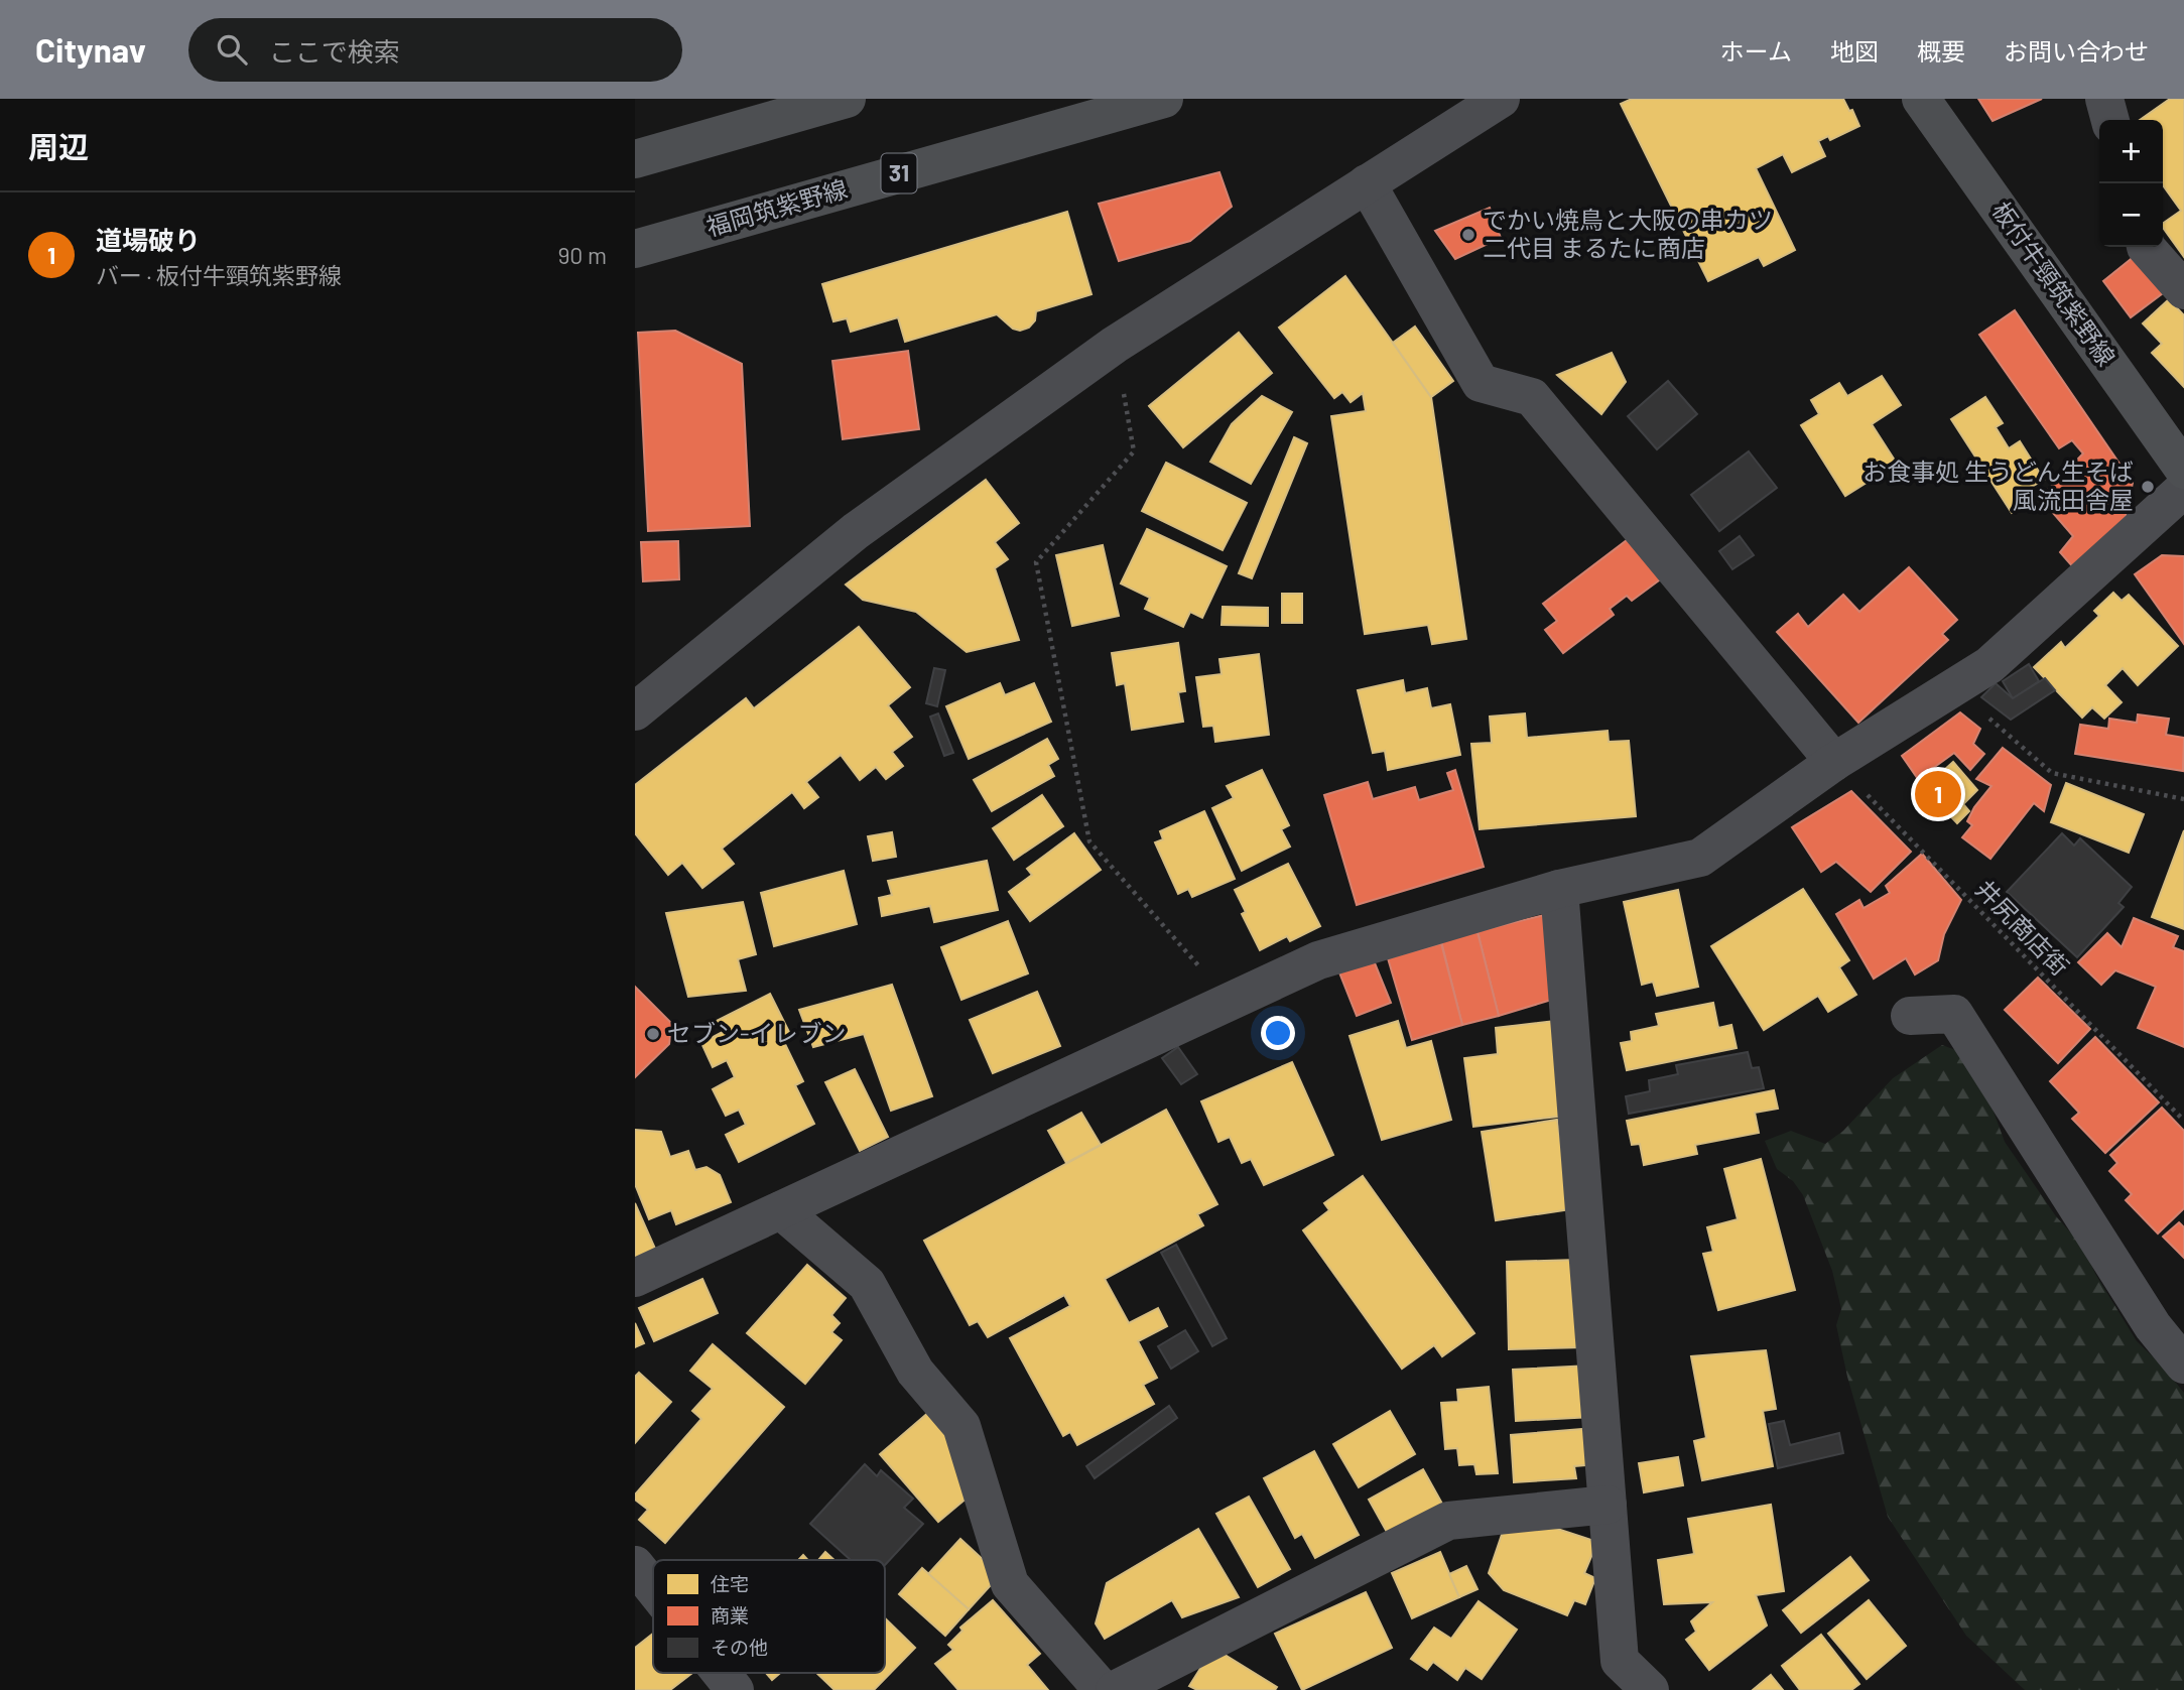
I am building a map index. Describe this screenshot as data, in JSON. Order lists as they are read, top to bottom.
{
  "streets": {
    "main road": ["31", "福岡筑紫野線", "板付牛頸筑紫野線"],
    "path": ["井尻商店街"]
  },
  "places": ["でかい焼鳥と大阪の串カツ 二代目 まるたに商店", "お食事処 生うどん生そば 風流田舎屋", "セブン-イレブン"],
  "legend": ["住宅", "商業", "その他"],
  "page": {
    "header": "Citynav",
    "search": "ここで検索",
    "nav": [
      "ホーム",
      "地図",
      "概要",
      "お問い合わせ"
    ],
    "heading": "周辺",
    "map_buttons": ["+", "−"],
    "list": [
      {
        "mark": "1",
        "name": "道場破り",
        "note": "バー · 板付牛頸筑紫野線",
        "value": "90 m"
      }
    ],
    "pins": "1"
  }
}
